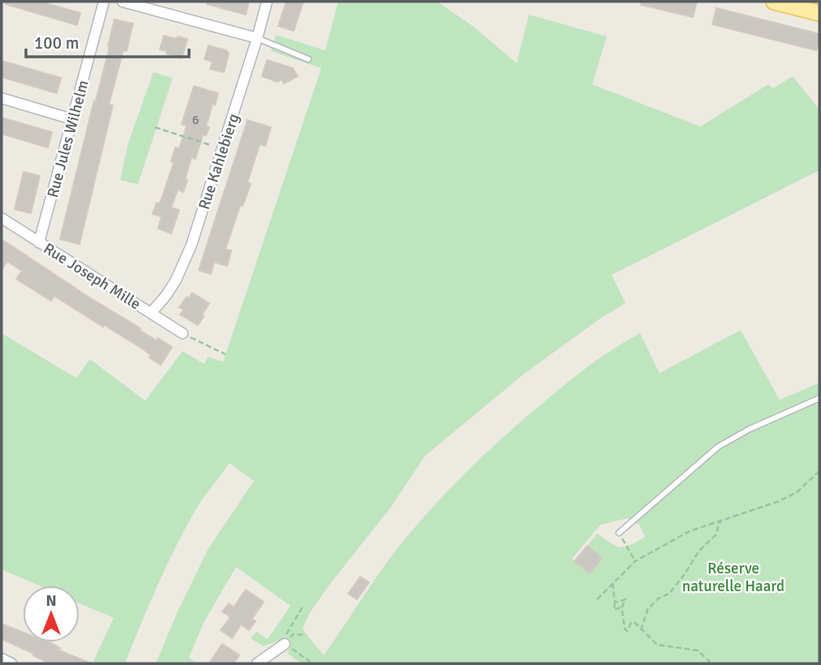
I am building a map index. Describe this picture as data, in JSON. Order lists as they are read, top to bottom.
{
  "streets": {
    "street": ["Rue Jules Wilhelm", "Rue Kahlebierg", "Rue Joseph Mille"]
  },
  "crossings": [
    ["Rue Jules Wilhelm", "Rue Joseph Mille"],
    ["Rue Kahlebierg", "Rue Joseph Mille"]
  ],
  "parks": ["Réserve naturelle Haard"],
  "house_numbers": ["6"],
  "scale_bar": "100 m",
  "north": "top"
}
